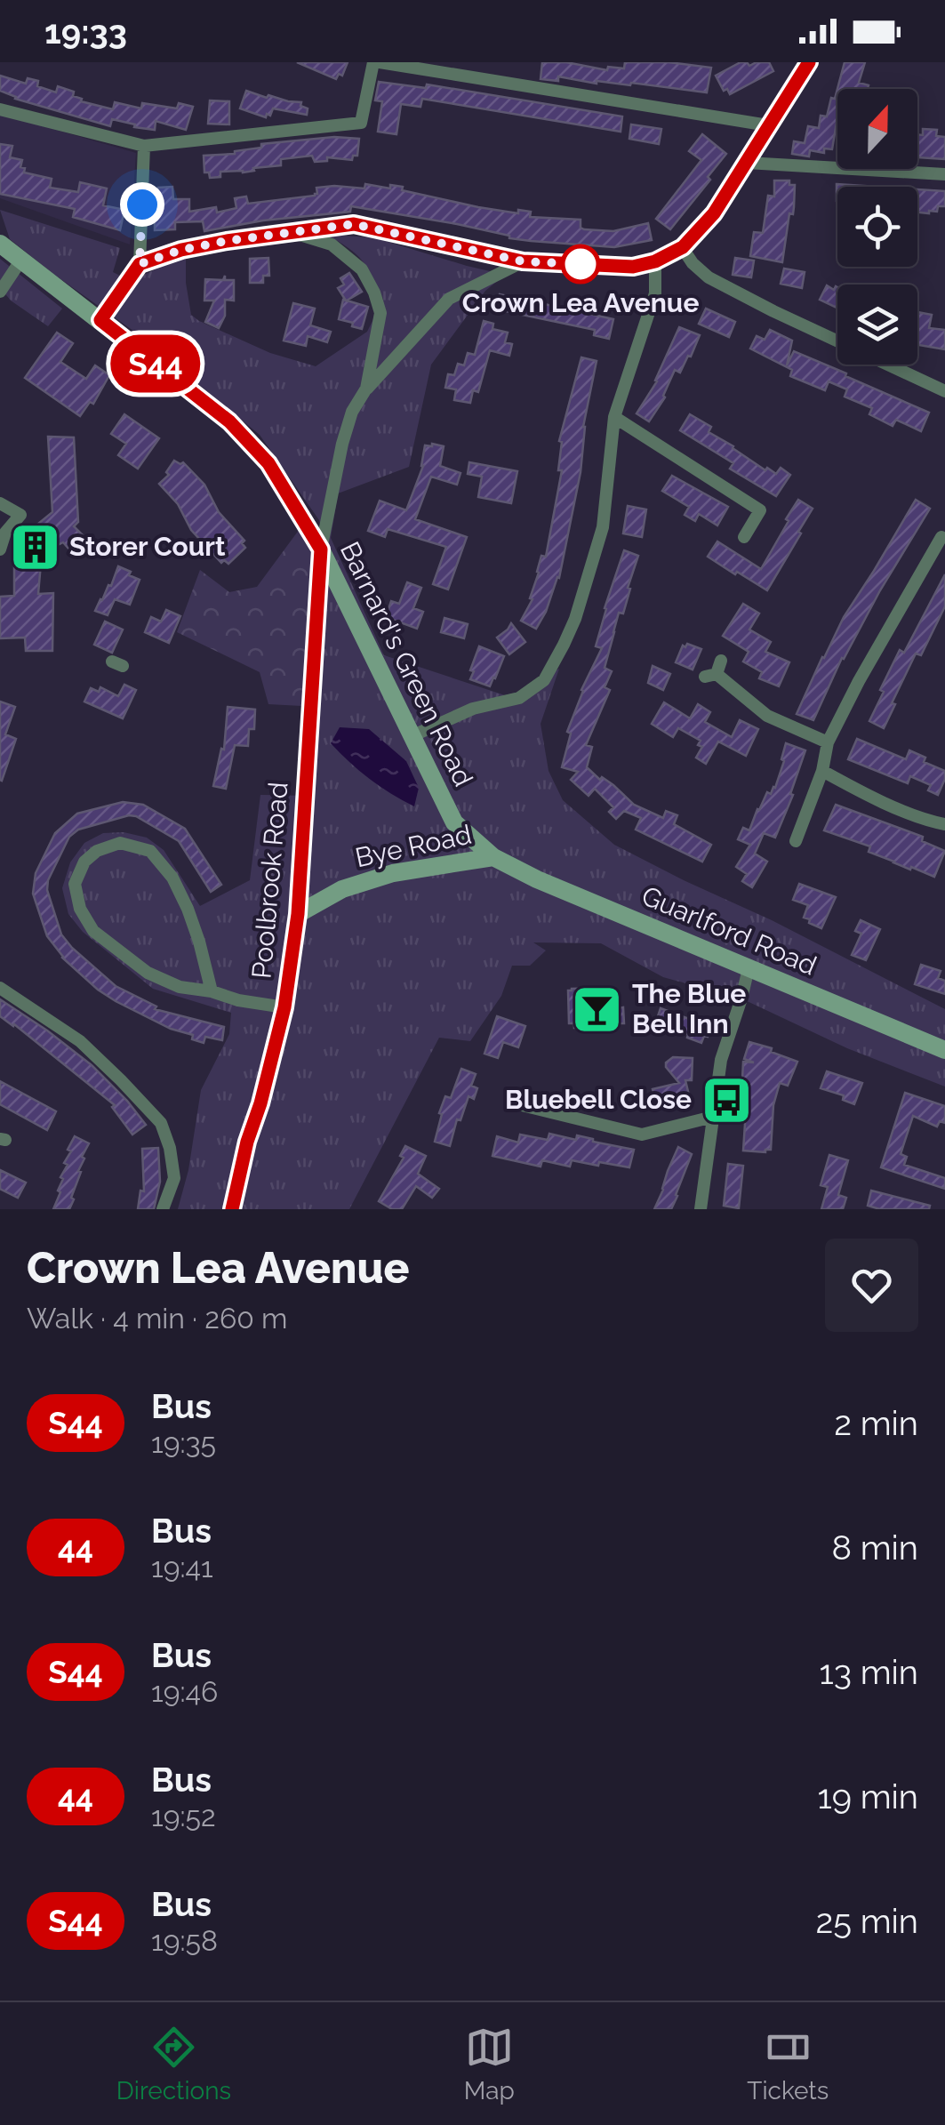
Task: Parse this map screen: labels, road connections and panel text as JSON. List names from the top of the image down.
{
  "streets": {
    "main road": [
      "Barnard's Green Road",
      "Bye Road",
      "Poolbrook Road",
      "Guarlford Road"
    ]
  },
  "crossings": [
    ["Barnard's Green Road", "Bye Road"],
    ["Barnard's Green Road", "Poolbrook Road"],
    ["Barnard's Green Road", "Guarlford Road"],
    ["Bye Road", "Poolbrook Road"],
    ["Bye Road", "Guarlford Road"]
  ],
  "places": {
    "other": ["Crown Lea Avenue"],
    "building": ["Storer Court"],
    "bar": ["The Blue Bell Inn"],
    "bus stop": ["Bluebell Close"]
  },
  "lines": ["bus line S44"],
  "north": "top",
  "page": {
    "status": "19:33",
    "on_map": "S44",
    "heading": ["Crown Lea Avenue", "Walk · 4 min · 260 m"],
    "list": [
      {
        "mark": "S44",
        "name": "Bus",
        "note": "19:35",
        "value": "2 min"
      },
      {
        "mark": "44",
        "name": "Bus",
        "note": "19:41",
        "value": "8 min"
      },
      {
        "mark": "S44",
        "name": "Bus",
        "note": "19:46",
        "value": "13 min"
      },
      {
        "mark": "44",
        "name": "Bus",
        "note": "19:52",
        "value": "19 min"
      },
      {
        "mark": "S44",
        "name": "Bus",
        "note": "19:58",
        "value": "25 min"
      }
    ],
    "tabs": ["Directions", "Map", "Tickets"]
  }
}
